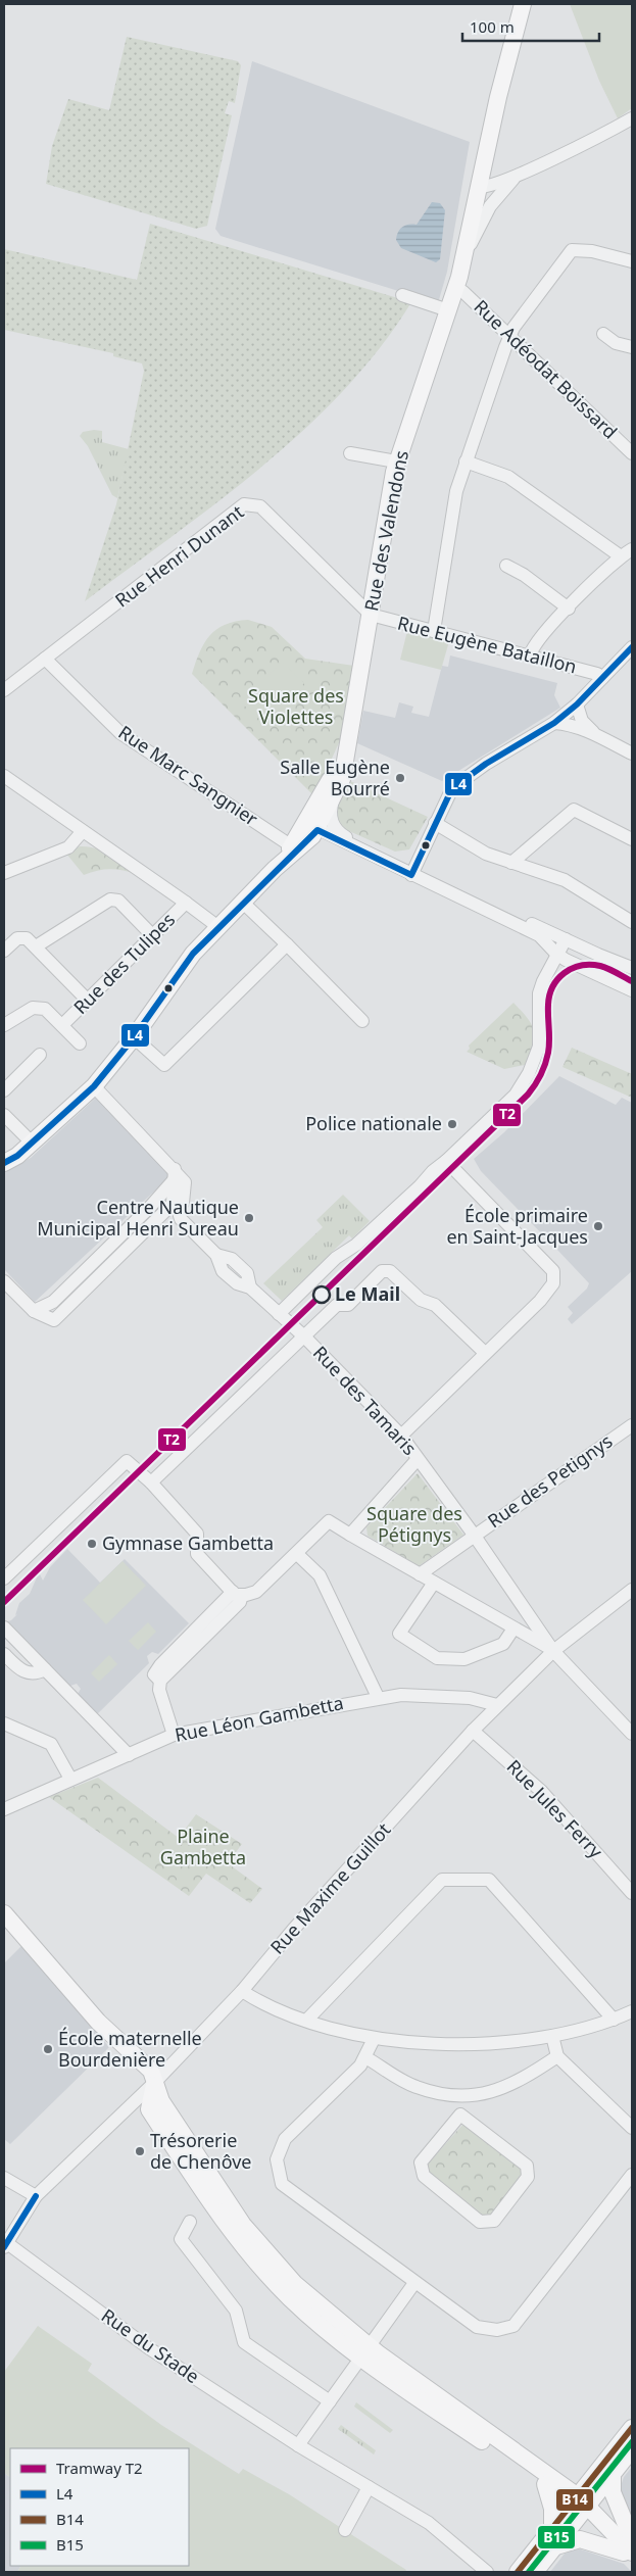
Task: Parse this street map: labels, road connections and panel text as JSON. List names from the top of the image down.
{
  "streets": {
    "main road": ["Rue des Valendons"],
    "street": [
      "Rue Adéodat Boissard",
      "Rue Henri Dunant",
      "Rue Eugène Bataillon",
      "Rue Marc Sangnier",
      "Rue des Tulipes",
      "Rue des Tamaris",
      "Rue des Petignys",
      "Rue Léon Gambetta",
      "Rue Jules Ferry",
      "Rue Maxime Guillot",
      "Rue du Stade"
    ]
  },
  "crossings": [
    ["Rue Adéodat Boissard", "Rue des Valendons"],
    ["Rue des Valendons", "Rue Henri Dunant"],
    ["Rue des Valendons", "Rue Eugène Bataillon"],
    ["Rue des Valendons", "Rue Marc Sangnier"],
    ["Rue Henri Dunant", "Rue Eugène Bataillon"],
    ["Rue Henri Dunant", "Rue Marc Sangnier"],
    ["Rue des Tamaris", "Rue des Petignys"],
    ["Rue des Tamaris", "Rue Maxime Guillot"],
    ["Rue Léon Gambetta", "Rue Maxime Guillot"],
    ["Rue Jules Ferry", "Rue Maxime Guillot"],
    ["Rue Maxime Guillot", "Rue du Stade"]
  ],
  "parks": ["Square des Violettes", "Square des Pétignys", "Plaine Gambetta"],
  "places": [
    "Salle Eugène Bourré",
    "Police nationale",
    "Centre Nautique Municipal Henri Sureau",
    "École primaire en Saint-Jacques",
    "Le Mail",
    "Gymnase Gambetta",
    "École maternelle Bourdenière",
    "Trésorerie de Chenôve"
  ],
  "lines": [
    "transit line L4",
    "tram line T2",
    "transit line B14",
    "transit line B15"
  ],
  "legend": [
    "Tramway T2",
    "L4",
    "B14",
    "B15"
  ],
  "scale_bar": "100 m"
}
